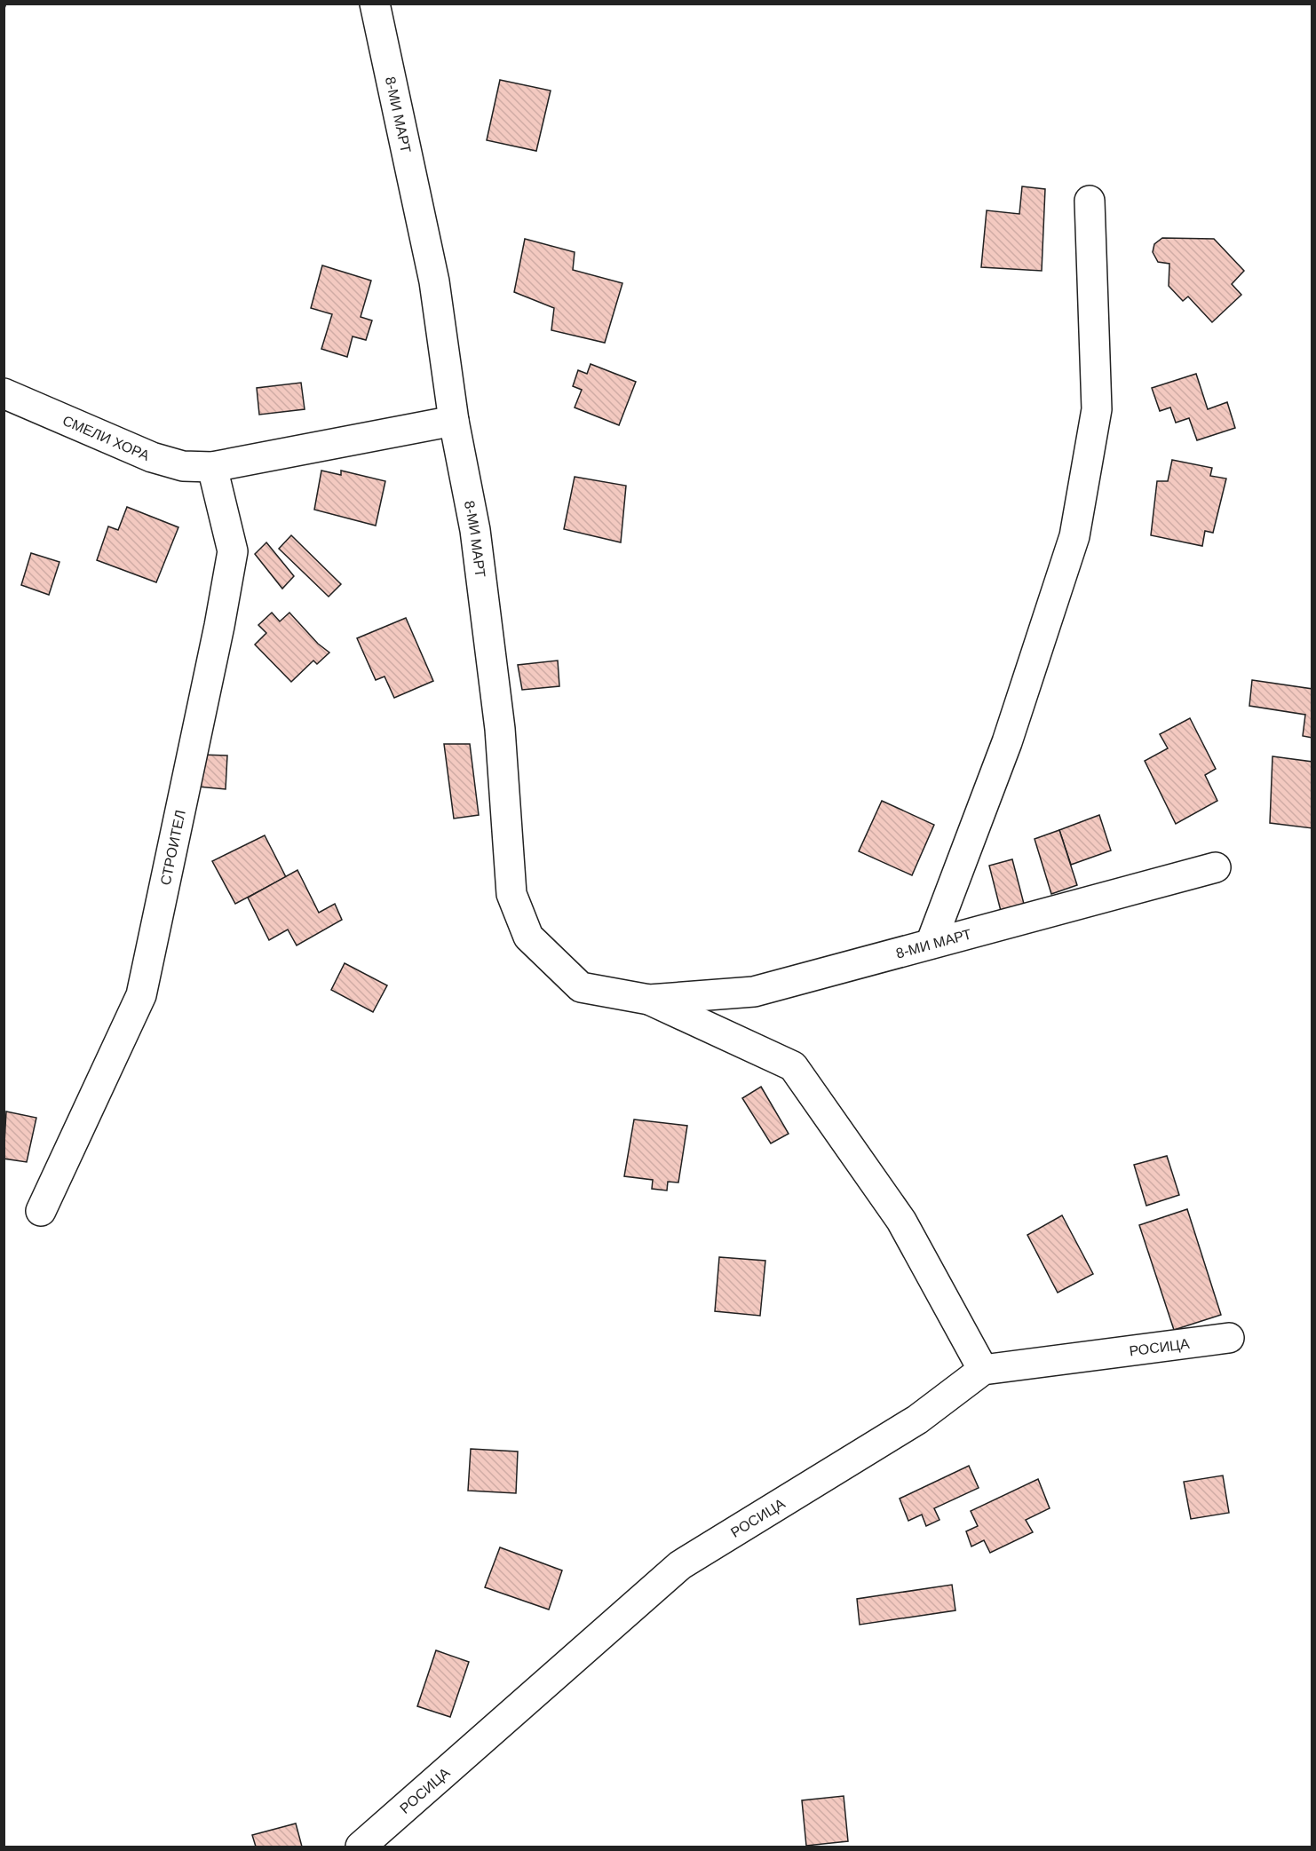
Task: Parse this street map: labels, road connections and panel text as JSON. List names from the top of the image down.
{
  "streets": {
    "street": [
      "8-МИ МАРТ",
      "СМЕЛИ ХОРА",
      "СТРОИТЕЛ",
      "РОСИЦА"
    ]
  },
  "crossings": [
    ["8-МИ МАРТ", "СМЕЛИ ХОРА"],
    ["8-МИ МАРТ", "РОСИЦА"],
    ["СМЕЛИ ХОРА", "СТРОИТЕЛ"]
  ]
}
